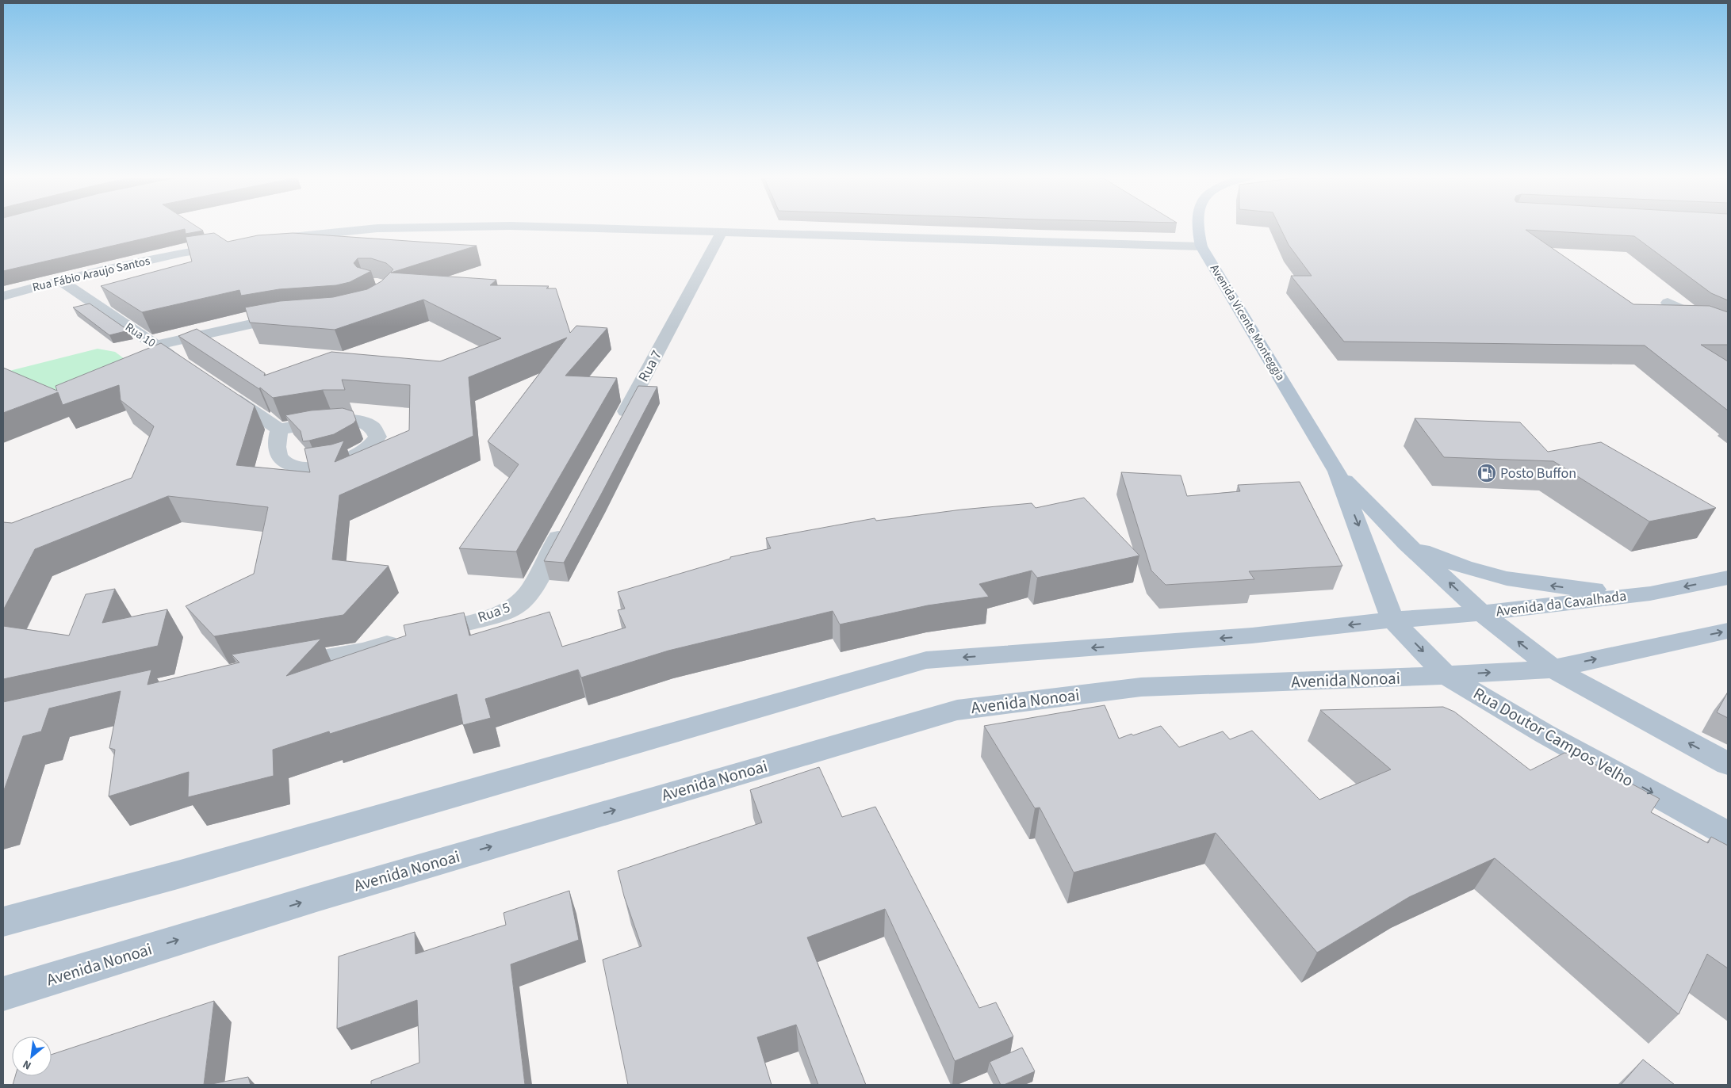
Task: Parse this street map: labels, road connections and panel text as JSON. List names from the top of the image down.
{
  "streets": {
    "main road": [
      "Avenida Vicente Monteggia",
      "Avenida da Cavalhada",
      "Avenida Nonoai",
      "Rua Doutor Campos Velho"
    ],
    "street": [
      "Rua Fábio Araujo Santos",
      "Rua 10",
      "Rua 7",
      "Rua 5"
    ]
  },
  "crossings": [
    ["Rua Fábio Araujo Santos", "Rua 10"],
    ["Avenida Vicente Monteggia", "Avenida da Cavalhada"],
    ["Avenida Vicente Monteggia", "Rua Doutor Campos Velho"],
    ["Avenida da Cavalhada", "Rua Doutor Campos Velho"],
    ["Avenida Nonoai", "Rua Doutor Campos Velho"]
  ],
  "places": {
    "fuel station": ["Posto Buffon"]
  },
  "north": "bottom left"
}
